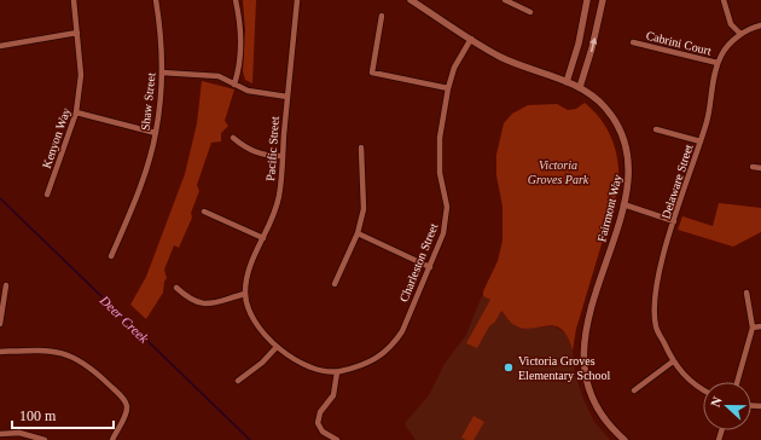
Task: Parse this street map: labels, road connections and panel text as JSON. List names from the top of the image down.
{
  "streets": {
    "street": [
      "Cabrini Court",
      "Shaw Street",
      "Kenyon Way",
      "Pacific Street",
      "Delaware Street",
      "Fairmont Way",
      "Charleston Street"
    ]
  },
  "crossings": [
    ["Cabrini Court", "Delaware Street"],
    ["Fairmont Way", "Charleston Street"]
  ],
  "water": ["Deer Creek"],
  "parks": ["Victoria Groves Park"],
  "places": ["Victoria Groves Elementary School"],
  "scale_bar": "100 m",
  "north": "left"
}
